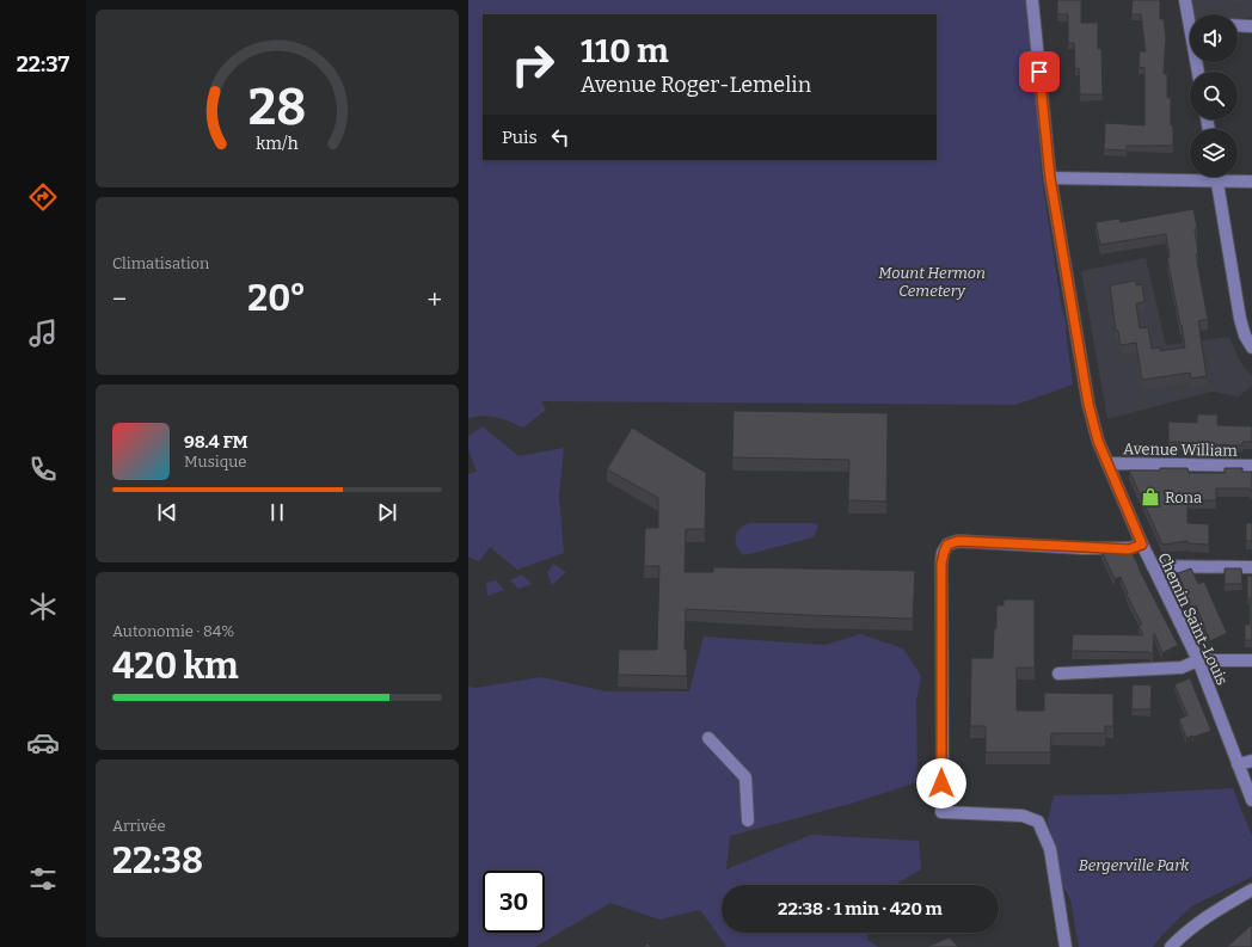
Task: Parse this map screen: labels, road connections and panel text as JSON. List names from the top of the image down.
{
  "streets": {
    "street": ["Avenue William", "Chemin Saint-Louis"]
  },
  "crossings": [
    ["Avenue William", "Chemin Saint-Louis"]
  ],
  "parks": ["Mount Hermon Cemetery", "Bergerville Park"],
  "places": {
    "shop": ["Rona"]
  },
  "page": {
    "tabs": "22:37",
    "turn": ["110 m", "Avenue Roger-Lemelin"],
    "then": "Puis",
    "tile": [
      "Climatisation",
      ["Autonomie · 84%", "420 km"],
      ["Arrivée", "22:38"]
    ],
    "heat": ["−", "20°", "+"],
    "song": ["98.4 FM", "Musique"],
    "limit": "30",
    "trip": "22:38 · 1 min · 420 m",
    "gauge": ["28", "km/h"]
  }
}
